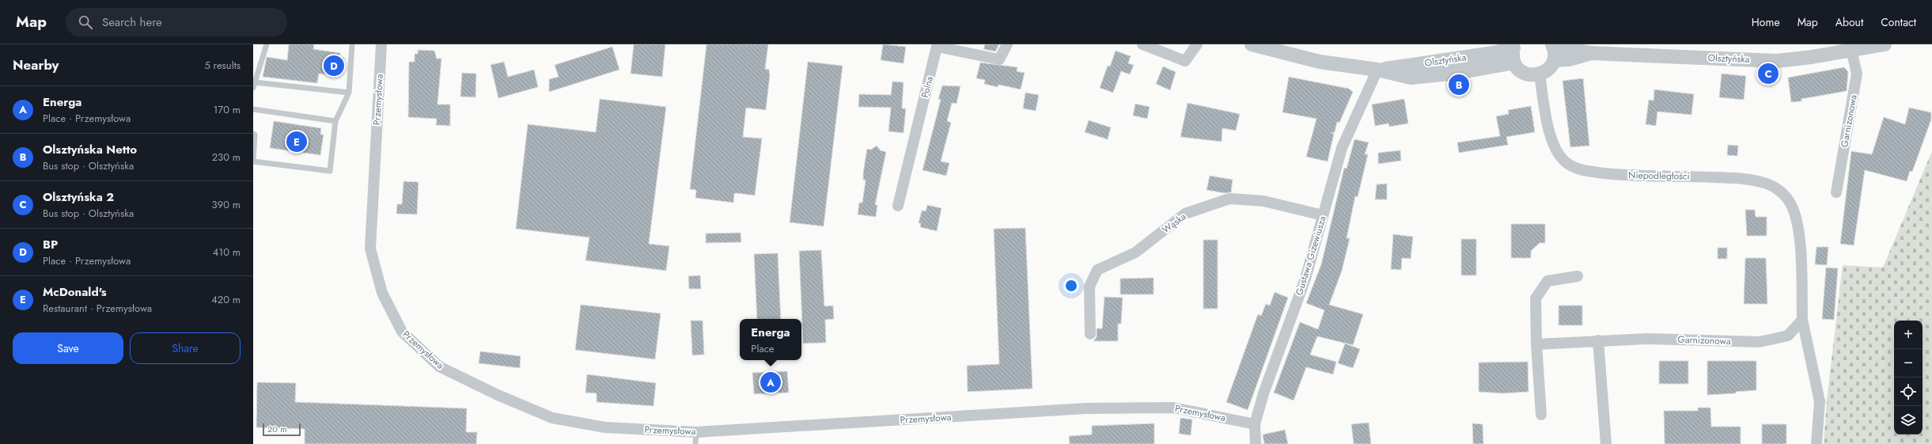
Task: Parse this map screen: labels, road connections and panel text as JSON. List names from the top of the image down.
{
  "streets": {
    "street": [
      "Olsztyńska",
      "Polna",
      "Przemysłowa",
      "Garnizonowa",
      "Niepodległości",
      "Wąska",
      "Gustawa Gizewiusza"
    ]
  },
  "crossings": [
    ["Olsztyńska", "Garnizonowa"],
    ["Olsztyńska", "Gustawa Gizewiusza"],
    ["Przemysłowa", "Gustawa Gizewiusza"],
    ["Garnizonowa", "Niepodległości"],
    ["Wąska", "Gustawa Gizewiusza"]
  ],
  "scale_bar": "20 m",
  "page": {
    "header": "Map",
    "search": "Search here",
    "nav": [
      "Home",
      "Map",
      "About",
      "Contact"
    ],
    "heading": ["Nearby", "5 results"],
    "pins": [
      "D",
      "C",
      "B",
      "E",
      "A"
    ],
    "list": [
      {
        "mark": "A",
        "name": "Energa",
        "note": "Place · Przemysłowa",
        "value": "170 m"
      },
      {
        "mark": "B",
        "name": "Olsztyńska Netto",
        "note": "Bus stop · Olsztyńska",
        "value": "230 m"
      },
      {
        "mark": "C",
        "name": "Olsztyńska 2",
        "note": "Bus stop · Olsztyńska",
        "value": "390 m"
      },
      {
        "mark": "D",
        "name": "BP",
        "note": "Place · Przemysłowa",
        "value": "410 m"
      },
      {
        "mark": "E",
        "name": "McDonald's",
        "note": "Restaurant · Przemysłowa",
        "value": "420 m"
      }
    ],
    "popup": ["Energa", "Place"],
    "map_buttons": ["+", "−"],
    "buttons": ["Save", "Share"],
    "scale": "20 m"
  }
}
